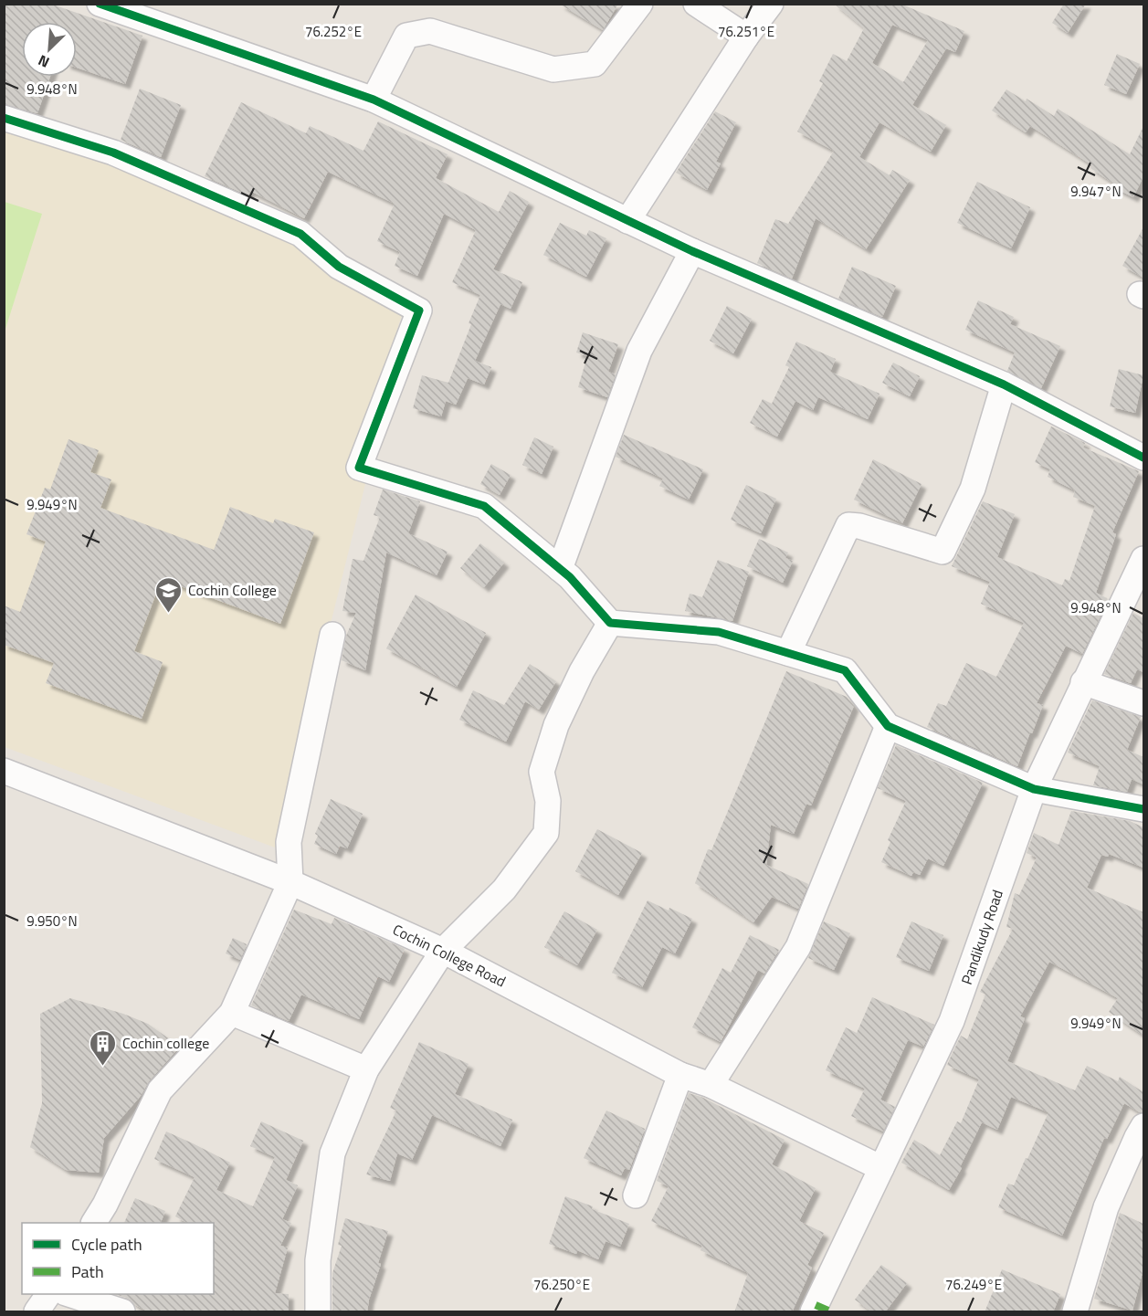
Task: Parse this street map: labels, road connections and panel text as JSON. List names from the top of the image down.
{
  "streets": {
    "street": ["Pandikudy Road", "Cochin College Road"]
  },
  "crossings": [
    ["Pandikudy Road", "Cochin College Road"]
  ],
  "places": {
    "school or university": ["Cochin College"],
    "building": ["Cochin college"]
  },
  "legend": ["Cycle path", "Path"],
  "north": "bottom left",
  "coordinates": [
    "76.252°E",
    "76.251°E",
    "9.948°N",
    "9.947°N",
    "9.949°N",
    "9.950°N",
    "76.250°E",
    "76.249°E"
  ]
}
